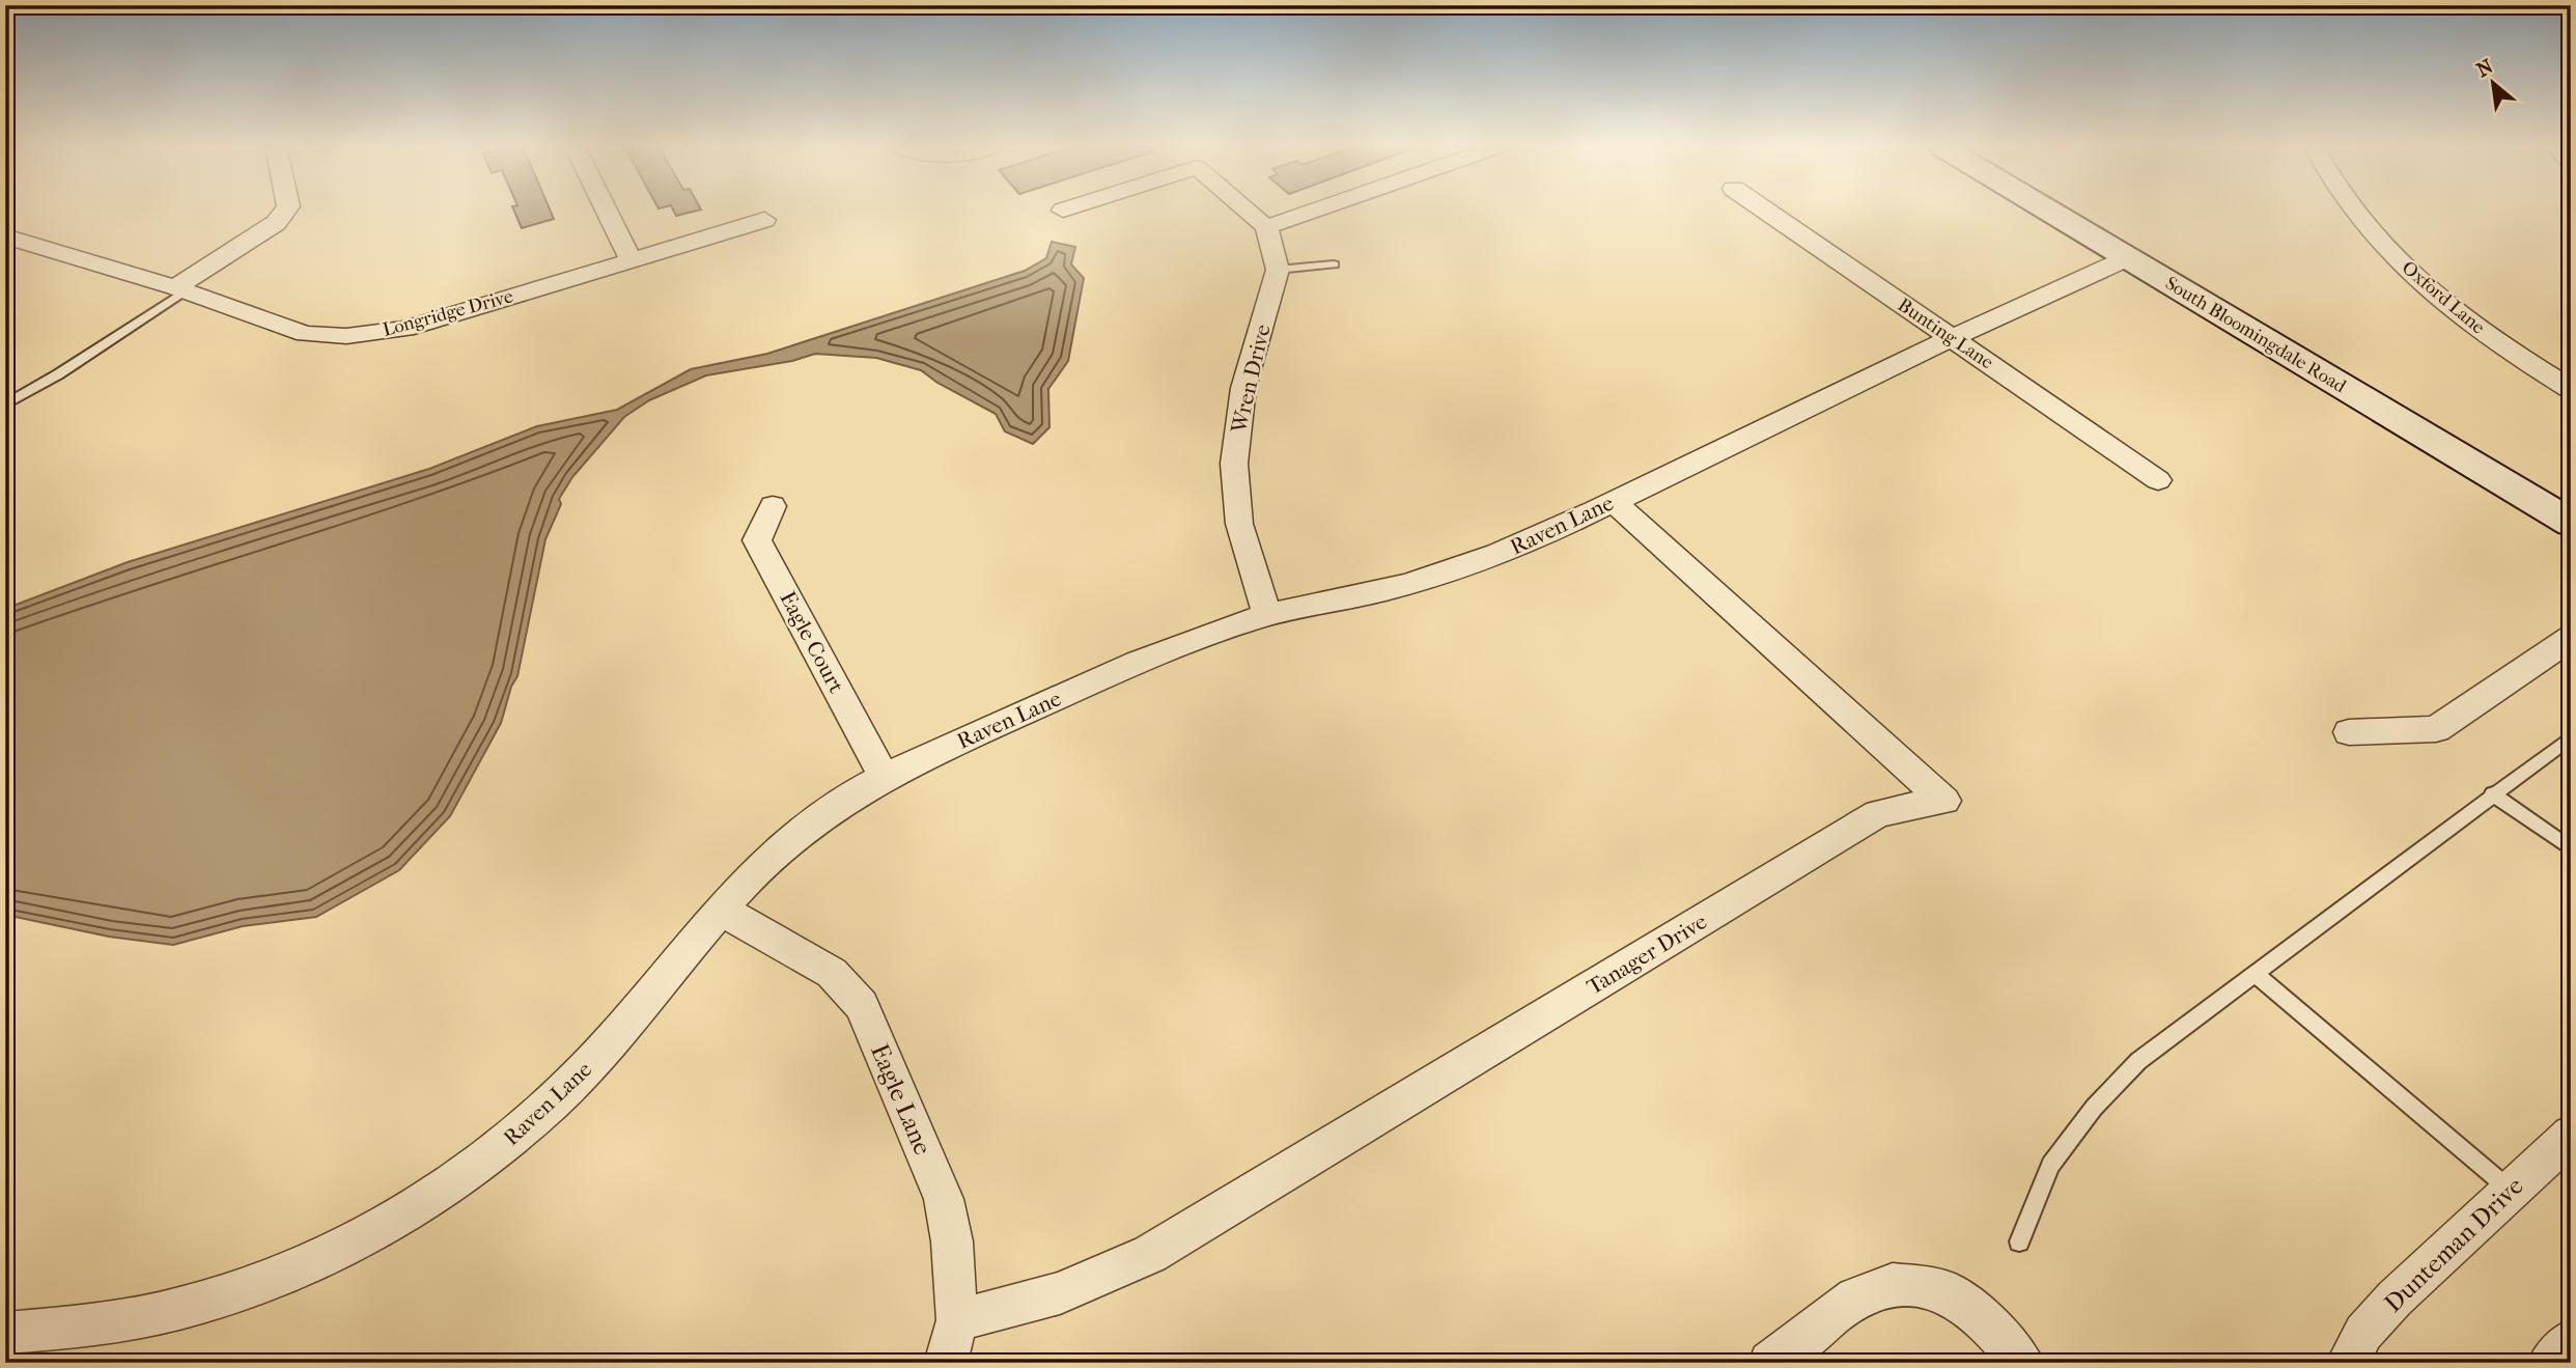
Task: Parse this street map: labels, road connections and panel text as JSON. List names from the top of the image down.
{
  "streets": {
    "main road": ["South Bloomingdale Road"],
    "street": [
      "Oxford Lane",
      "Longridge Drive",
      "Bunting Lane",
      "Wren Drive",
      "Raven Lane",
      "Eagle Court",
      "Tanager Drive",
      "Eagle Lane",
      "Dunteman Drive"
    ]
  },
  "crossings": [
    ["Bunting Lane", "Raven Lane"],
    ["South Bloomingdale Road", "Raven Lane"],
    ["Wren Drive", "Raven Lane"],
    ["Raven Lane", "Eagle Court"],
    ["Raven Lane", "Tanager Drive"],
    ["Raven Lane", "Eagle Lane"],
    ["Tanager Drive", "Eagle Lane"]
  ],
  "north": "top left"
}
